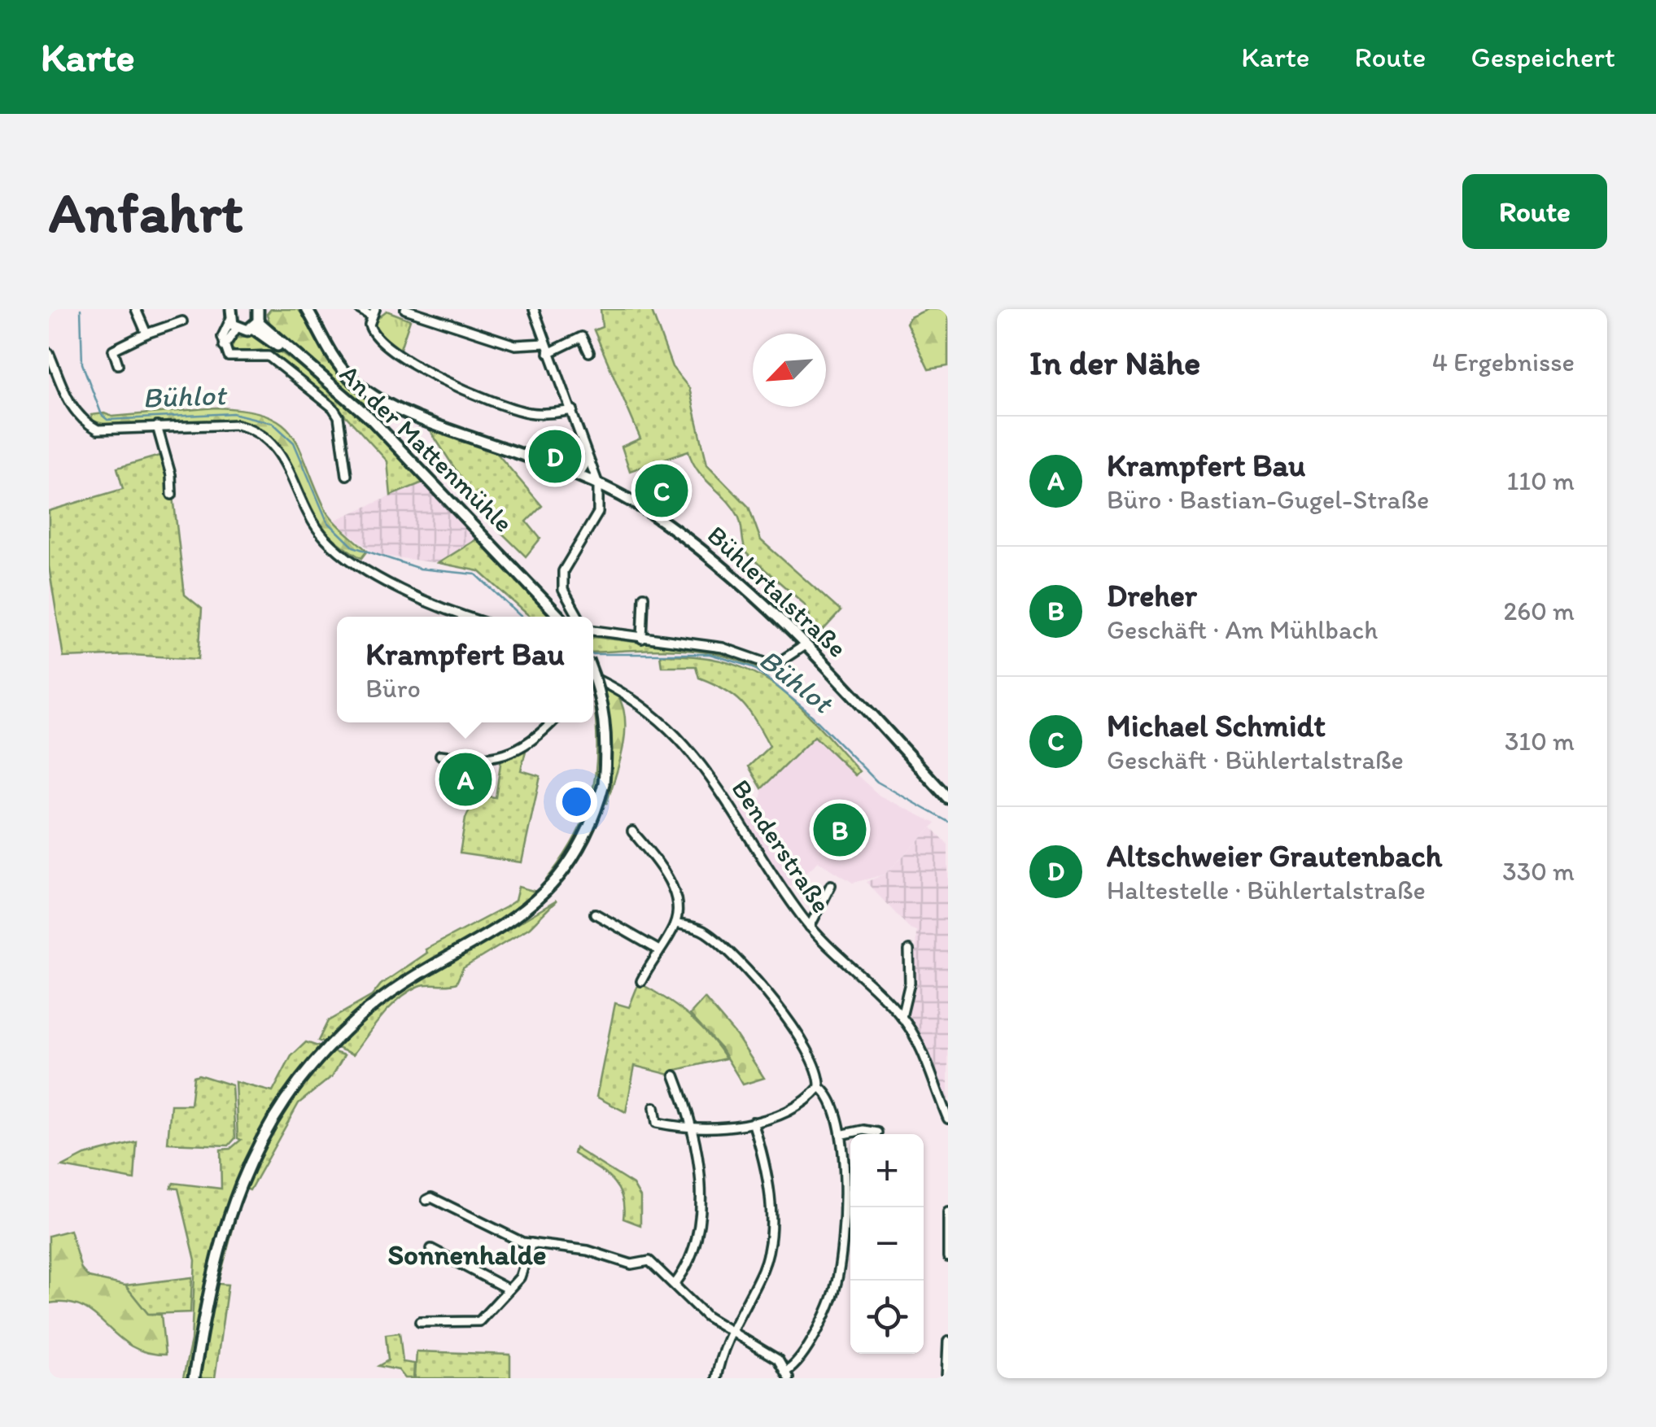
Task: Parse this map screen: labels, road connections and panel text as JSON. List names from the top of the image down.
{
  "streets": {
    "main road": ["An der Mattenmühle", "Bühlertalstraße"],
    "street": ["Benderstraße"]
  },
  "districts": ["Sonnenhalde"],
  "water": ["Bühlot"],
  "north": "bottom left",
  "page": {
    "header": "Karte",
    "nav": ["Karte", "Route", "Gespeichert"],
    "buttons": "Route",
    "title": "Anfahrt",
    "heading": ["In der Nähe", "4 Ergebnisse"],
    "list": [
      {
        "mark": "A",
        "name": "Krampfert Bau",
        "note": "Büro · Bastian-Gugel-Straße",
        "value": "110 m"
      },
      {
        "mark": "B",
        "name": "Dreher",
        "note": "Geschäft · Am Mühlbach",
        "value": "260 m"
      },
      {
        "mark": "C",
        "name": "Michael Schmidt",
        "note": "Geschäft · Bühlertalstraße",
        "value": "310 m"
      },
      {
        "mark": "D",
        "name": "Altschweier Grautenbach",
        "note": "Haltestelle · Bühlertalstraße",
        "value": "330 m"
      }
    ],
    "pins": [
      "D",
      "C",
      "A",
      "B"
    ],
    "popup": ["Krampfert Bau", "Büro"],
    "map_buttons": ["+", "−"]
  }
}
